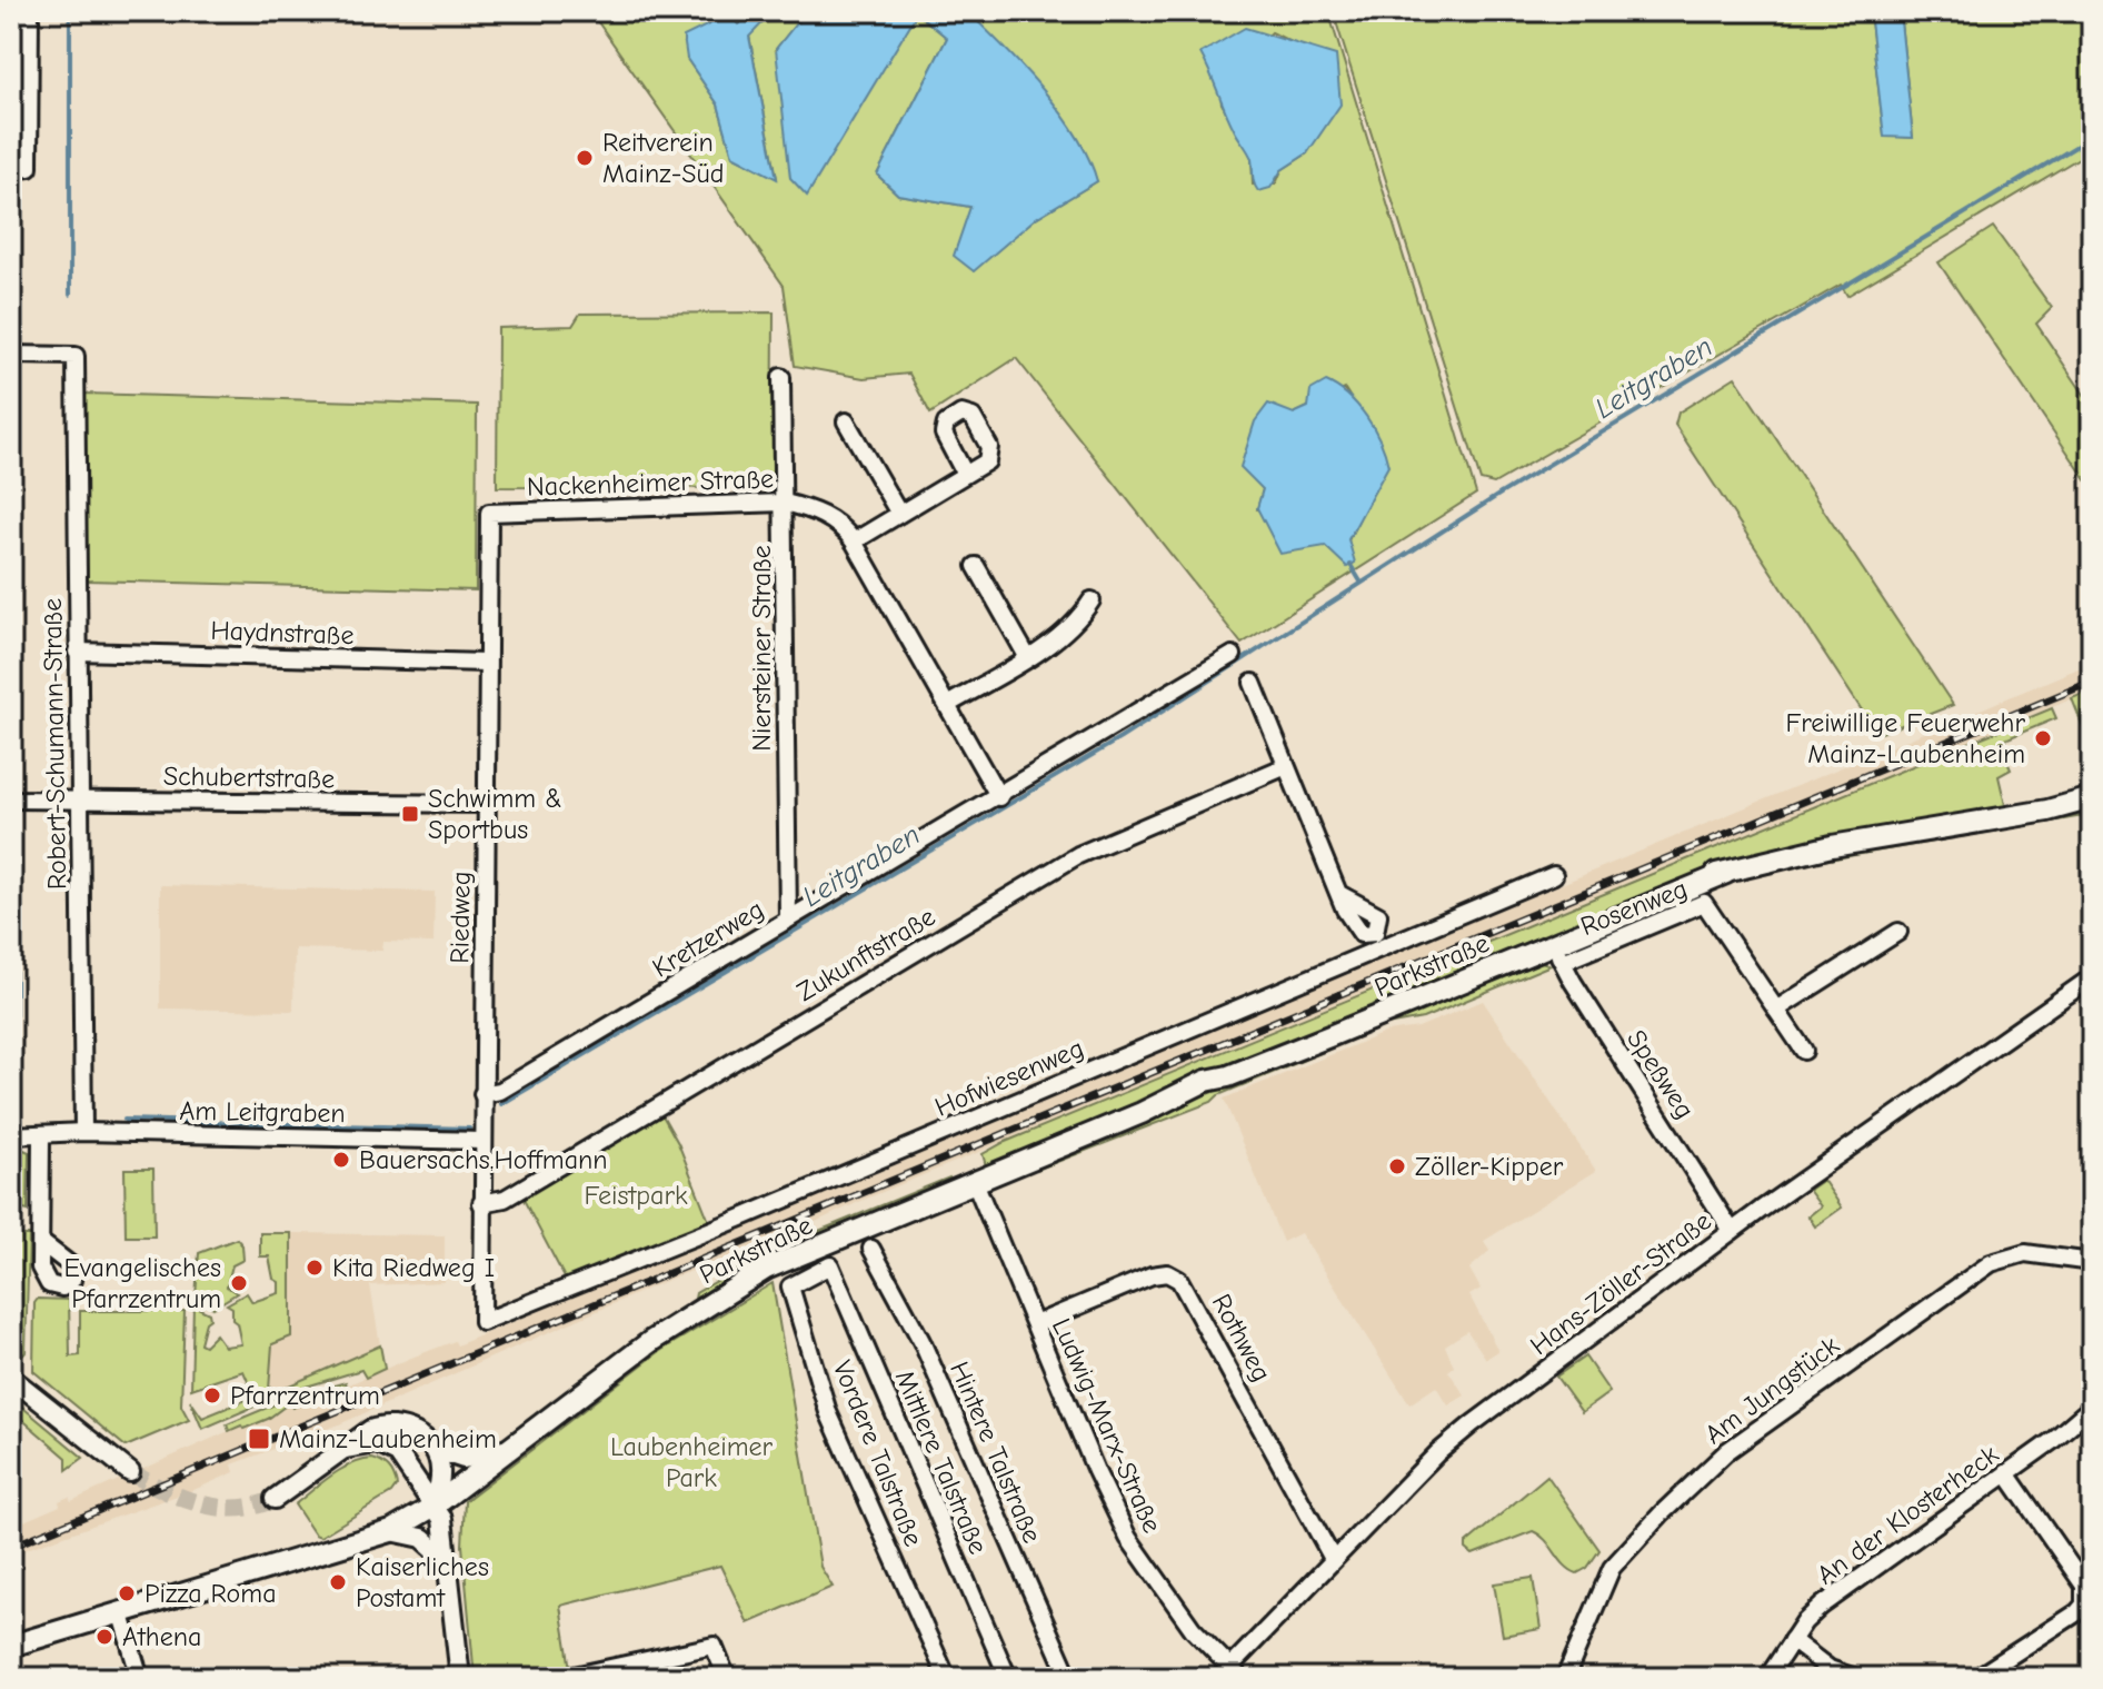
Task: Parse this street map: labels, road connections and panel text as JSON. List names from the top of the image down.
{
  "streets": {
    "main road": ["Parkstraße"],
    "street": [
      "Nackenheimer Straße",
      "Haydnstraße",
      "Niersteiner Straße",
      "Robert-Schumann-Straße",
      "Schubertstraße",
      "Rosenweg",
      "Riedweg",
      "Kretzerweg",
      "Zukunftstraße",
      "Speßweg",
      "Hofwiesenweg",
      "Am Leitgraben",
      "Hans-Zöller-Straße",
      "Rothweg",
      "Am Jungstück",
      "Ludwig-Marx-Straße",
      "Hintere Talstraße",
      "Vordere Talstraße",
      "Mittlere Talstraße",
      "An der Klosterheck"
    ]
  },
  "crossings": [
    ["Nackenheimer Straße", "Niersteiner Straße"],
    ["Nackenheimer Straße", "Riedweg"],
    ["Nackenheimer Straße", "Kretzerweg"],
    ["Haydnstraße", "Robert-Schumann-Straße"],
    ["Haydnstraße", "Riedweg"],
    ["Niersteiner Straße", "Kretzerweg"],
    ["Robert-Schumann-Straße", "Schubertstraße"],
    ["Robert-Schumann-Straße", "Am Leitgraben"],
    ["Schubertstraße", "Riedweg"],
    ["Rosenweg", "Speßweg"],
    ["Riedweg", "Kretzerweg"],
    ["Riedweg", "Zukunftstraße"],
    ["Riedweg", "Hofwiesenweg"],
    ["Riedweg", "Am Leitgraben"],
    ["Parkstraße", "Speßweg"],
    ["Parkstraße", "Ludwig-Marx-Straße"],
    ["Speßweg", "Hans-Zöller-Straße"],
    ["Hans-Zöller-Straße", "Rothweg"],
    ["Hans-Zöller-Straße", "Ludwig-Marx-Straße"],
    ["Rothweg", "Ludwig-Marx-Straße"],
    ["Vordere Talstraße", "Mittlere Talstraße"]
  ],
  "water": ["Leitgraben"],
  "parks": ["Feistpark", "Laubenheimer Park"],
  "places": {
    "other": [
      "Reitverein Mainz-Süd",
      "Freiwillige Feuerwehr Mainz-Laubenheim",
      "Bauersachs.Hoffmann",
      "Zöller-Kipper",
      "Kita Riedweg I",
      "Evangelisches Pfarrzentrum",
      "Pfarrzentrum",
      "Kaiserliches Postamt",
      "Pizza Roma",
      "Athena"
    ],
    "transit": ["Schwimm & Sportbus", "Mainz-Laubenheim"]
  }
}
